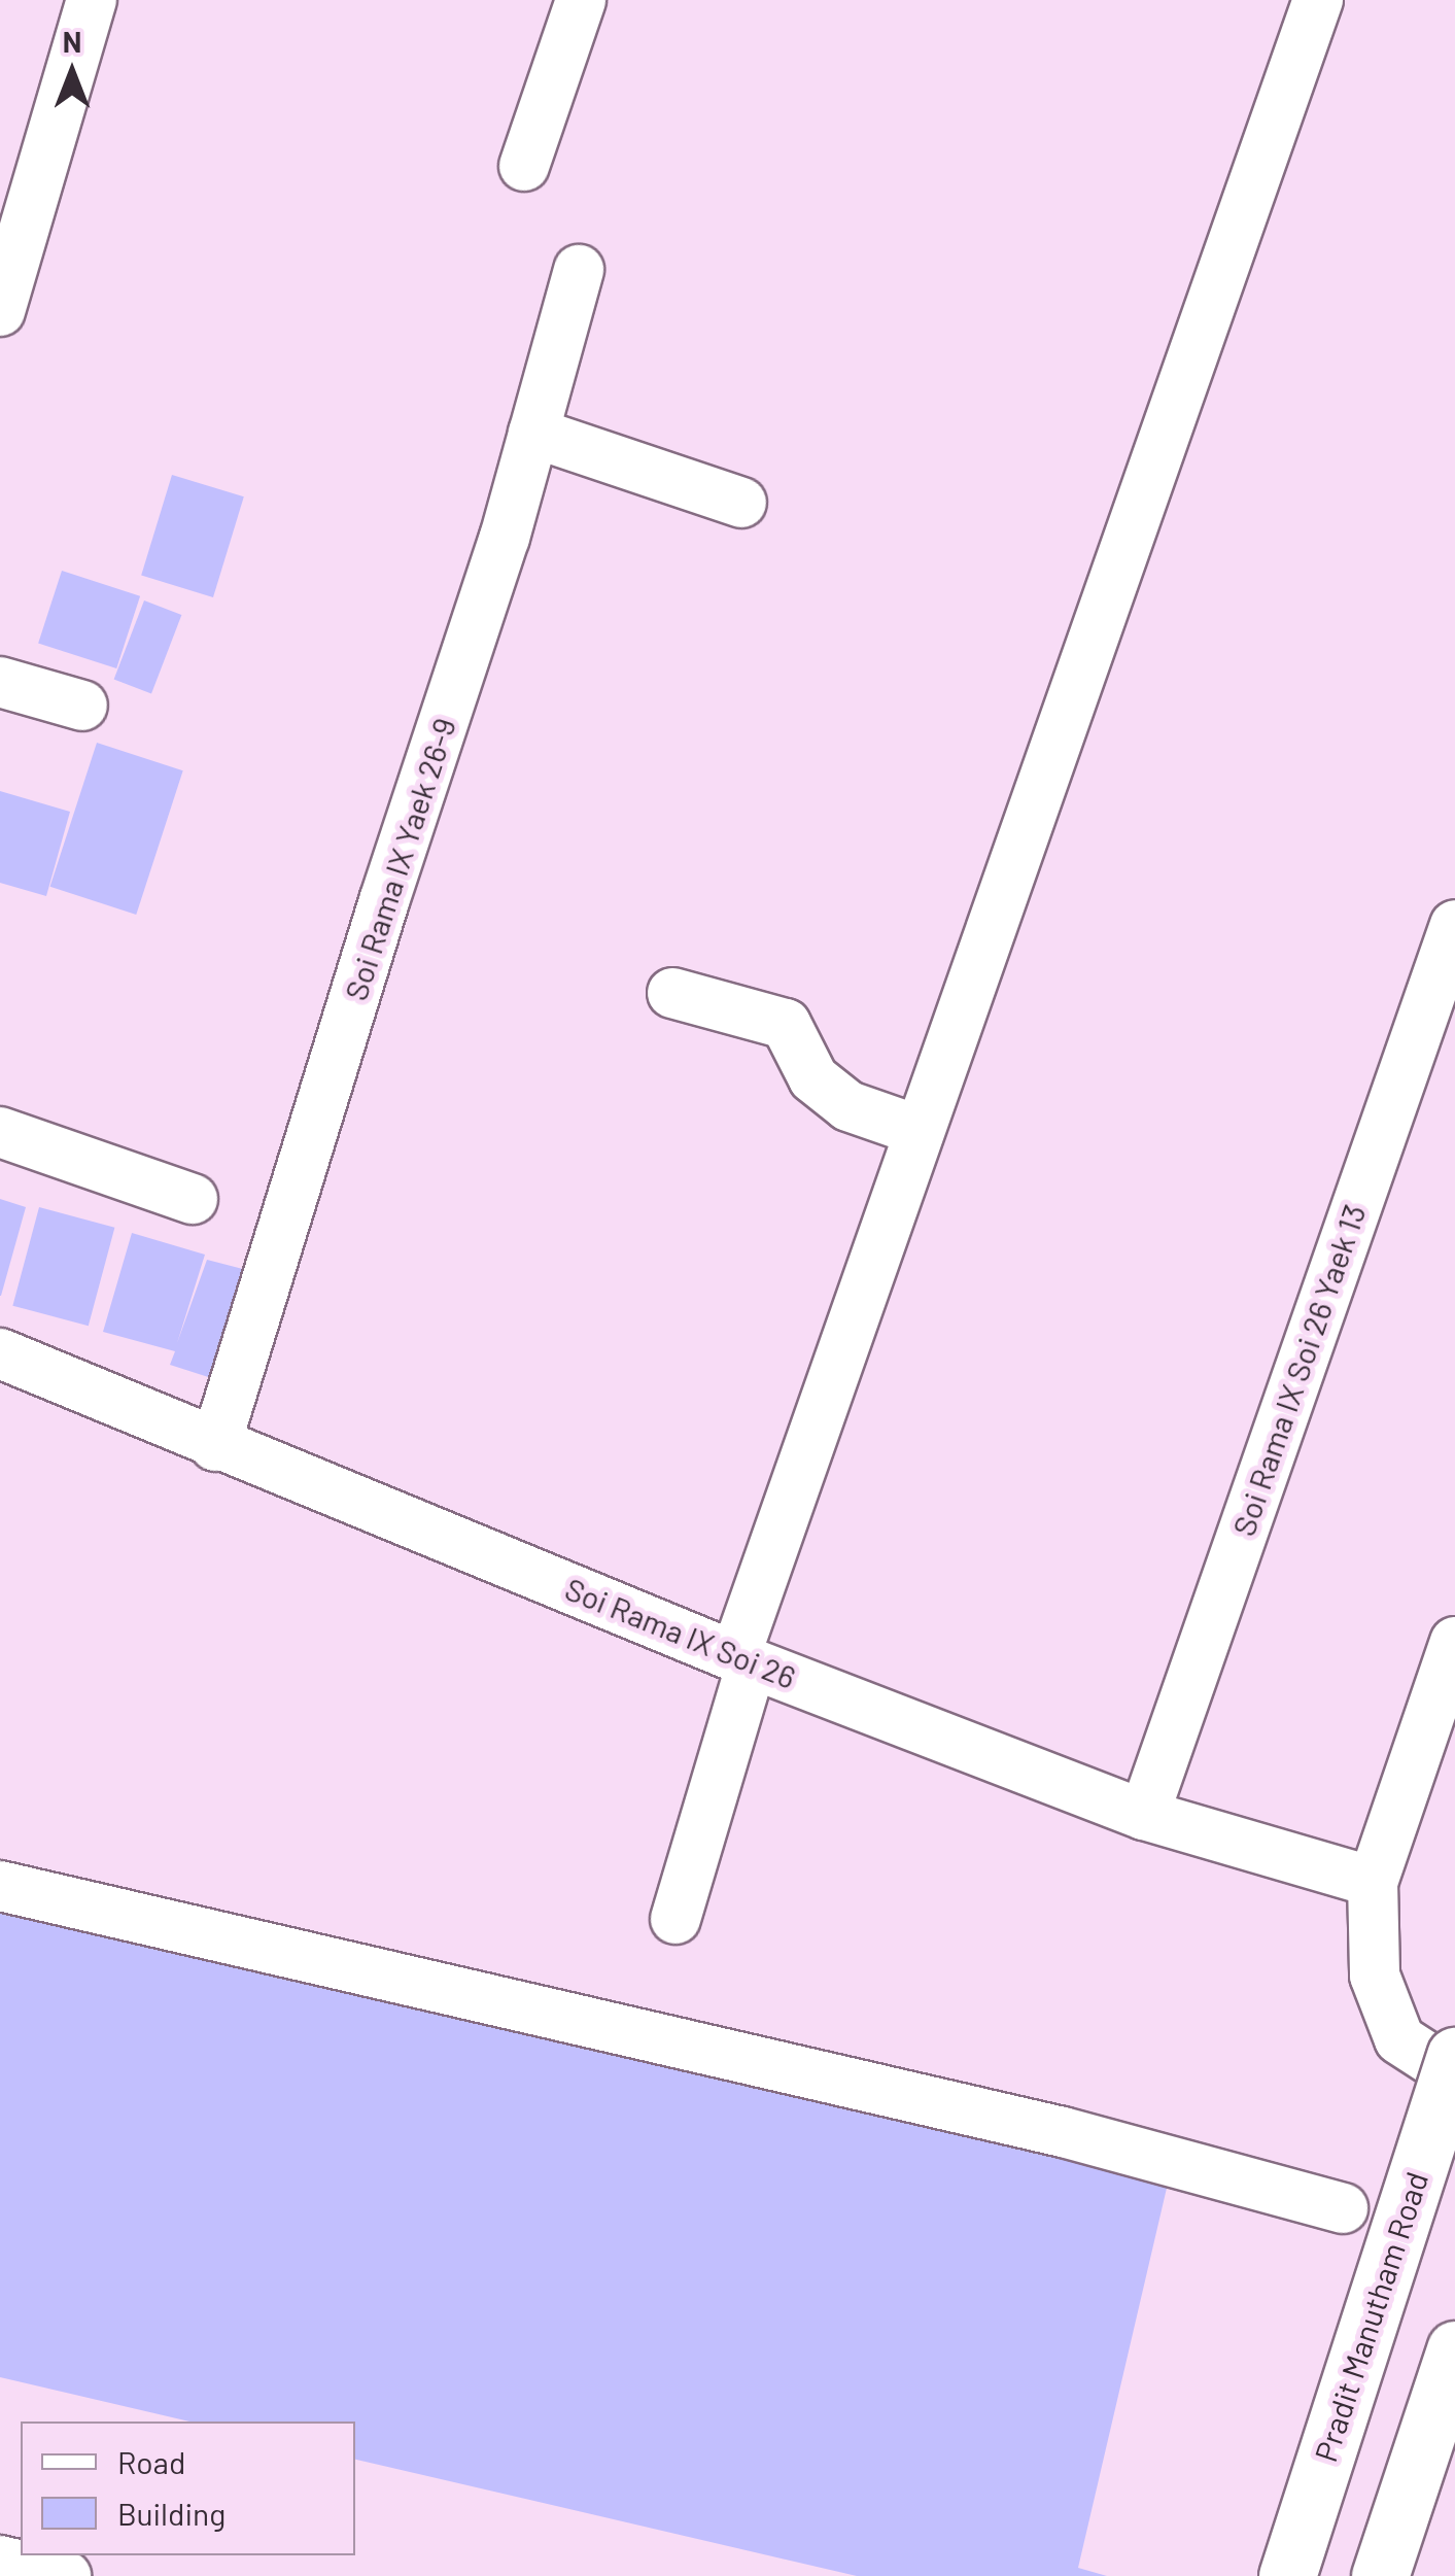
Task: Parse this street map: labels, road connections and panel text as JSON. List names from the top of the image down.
{
  "streets": {
    "main road": ["Pradit Manutham Road"],
    "street": ["Soi Rama IX Yaek 26-9", "Soi Rama IX Soi 26 Yaek 13", "Soi Rama IX Soi 26"]
  },
  "crossings": [
    ["Soi Rama IX Yaek 26-9", "Soi Rama IX Soi 26"],
    ["Soi Rama IX Soi 26 Yaek 13", "Soi Rama IX Soi 26"]
  ],
  "legend": ["Road", "Building"],
  "north": "top"
}
